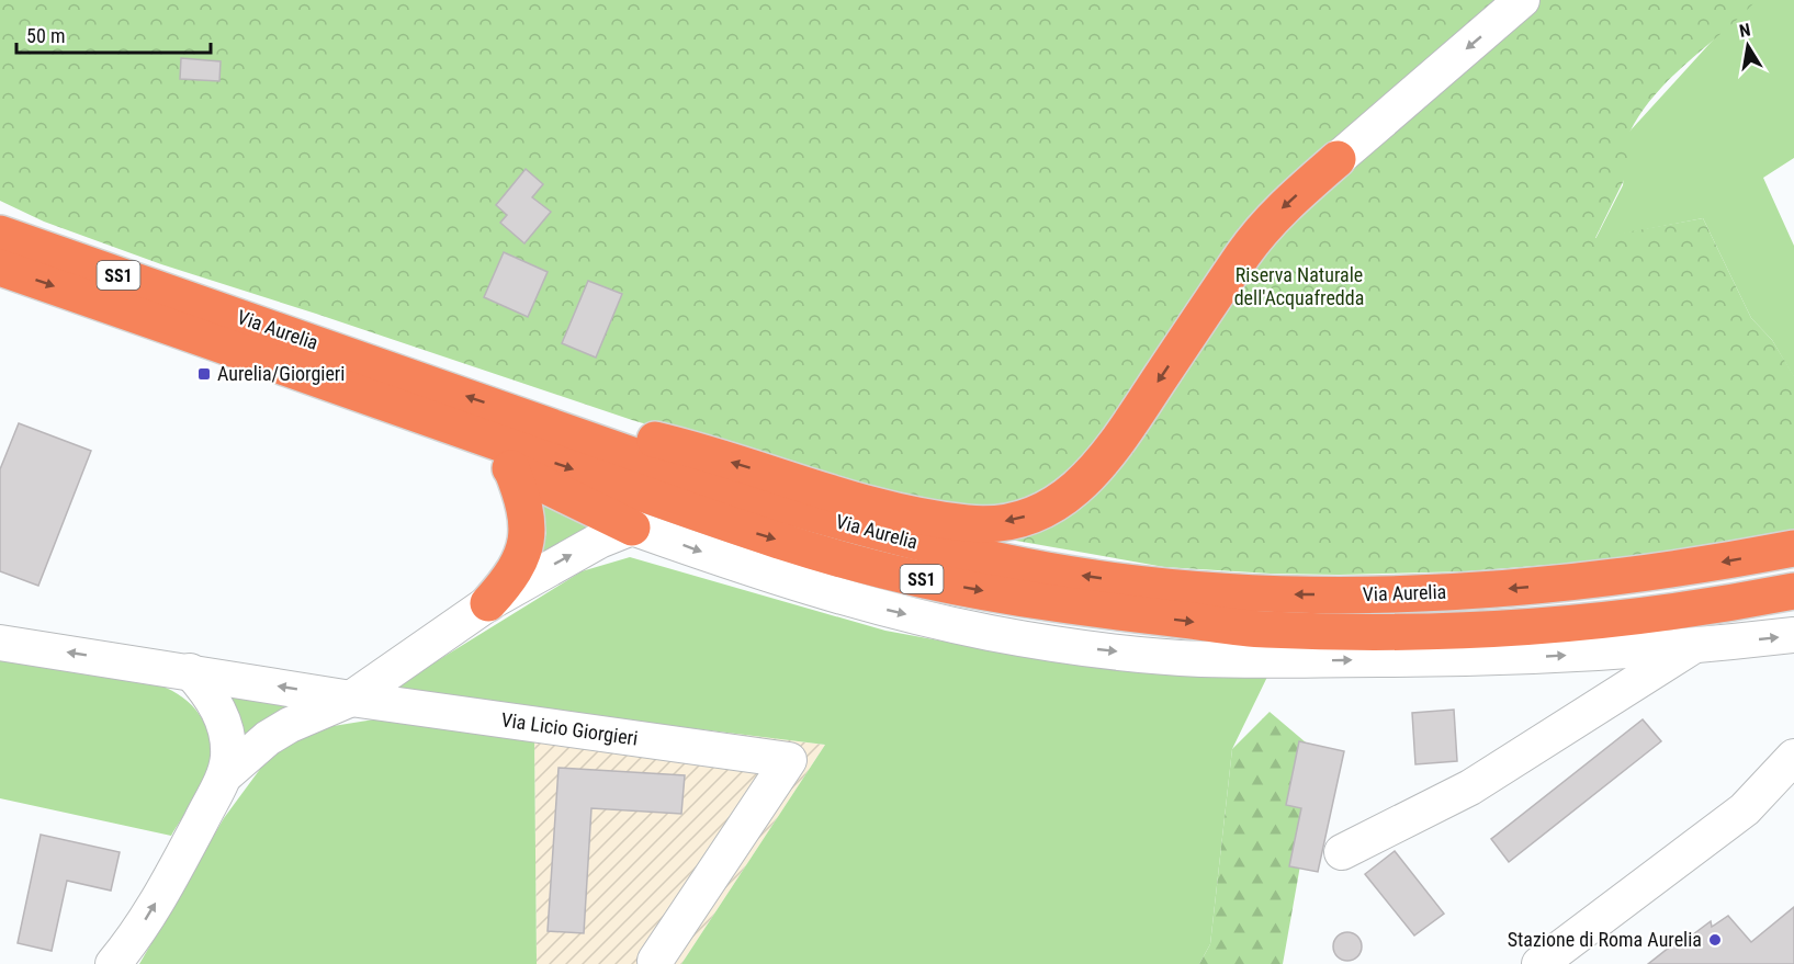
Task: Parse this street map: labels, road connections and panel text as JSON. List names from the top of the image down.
{
  "streets": {
    "highway": ["SS1", "Via Aurelia"],
    "street": ["Via Licio Giorgieri"]
  },
  "parks": ["Riserva Naturale dell'Acquafredda"],
  "places": {
    "transit": ["Aurelia/Giorgieri"],
    "other": ["Stazione di Roma Aurelia"]
  },
  "scale_bar": "50 m",
  "north": "top"
}
